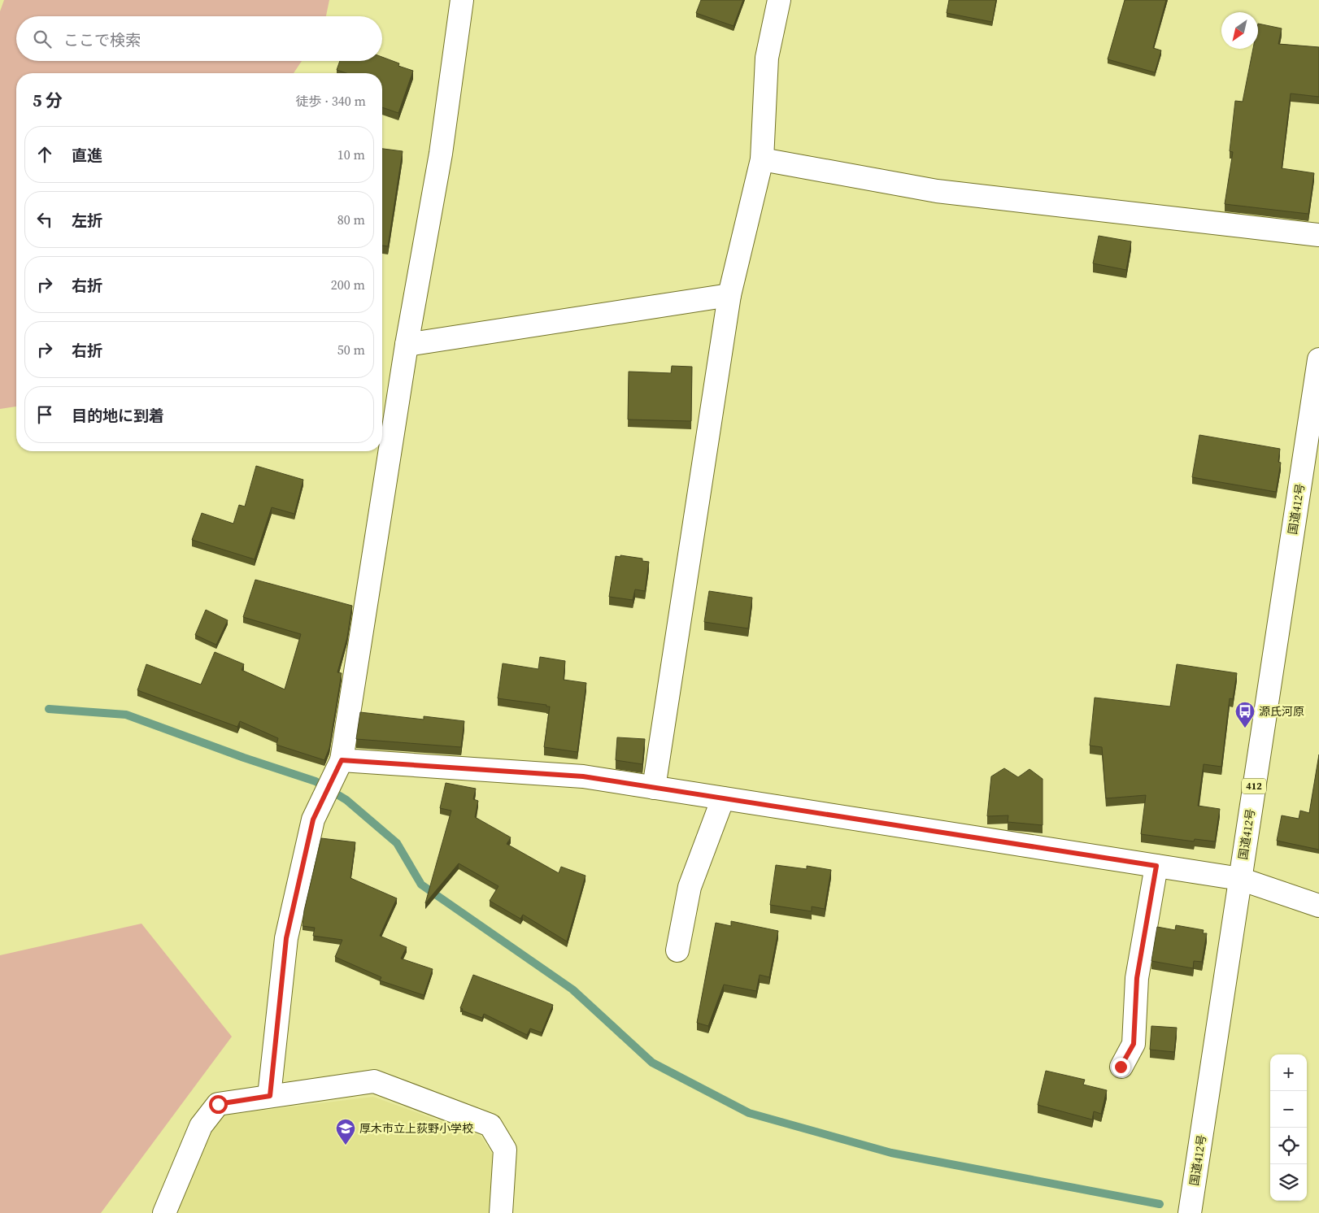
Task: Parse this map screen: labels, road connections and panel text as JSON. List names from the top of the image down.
{
  "streets": {
    "main road": ["国道412号", "412"]
  },
  "places": {
    "bus stop": ["源氏河原"],
    "school or university": ["厚木市立上荻野小学校"]
  },
  "north": "bottom left",
  "page": {
    "search": "ここで検索",
    "heading": ["5 分", "徒歩 · 340 m"],
    "list": [
      ["直進", "10 m"],
      ["左折", "80 m"],
      ["右折", "200 m"],
      ["右折", "50 m"],
      "目的地に到着"
    ],
    "map_buttons": ["+", "−"]
  }
}
